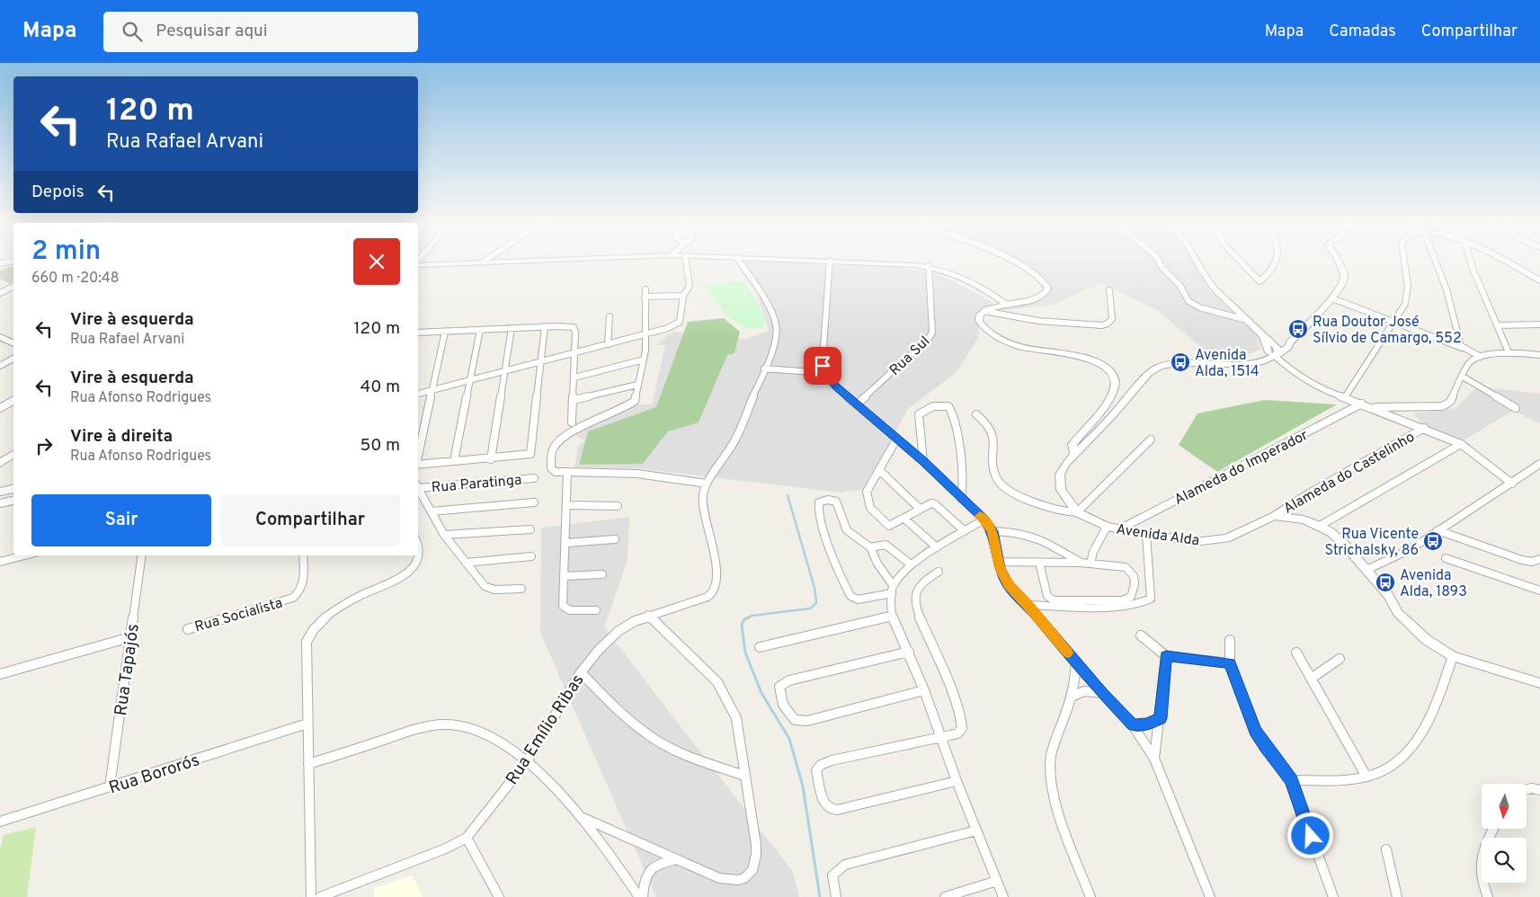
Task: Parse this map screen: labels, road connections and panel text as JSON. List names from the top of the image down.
{
  "streets": {
    "street": [
      "Rua Sul",
      "Alameda do Imperador",
      "Alameda do Castelinho",
      "Rua Paratinga",
      "Avenida Alda",
      "Rua Socialista",
      "Rua Tapajós",
      "Rua Emílio Ribas",
      "Rua Bororós"
    ]
  },
  "crossings": [
    ["Alameda do Imperador", "Avenida Alda"],
    ["Alameda do Castelinho", "Avenida Alda"],
    ["Rua Tapajós", "Rua Bororós"]
  ],
  "places": {
    "bus stop": [
      "Rua Doutor José Sílvio de Camargo, 552",
      "Avenida Alda, 1514",
      "Rua Vicente Strichalsky, 86",
      "Avenida Alda, 1893"
    ]
  },
  "north": "bottom",
  "page": {
    "header": "Mapa",
    "search": "Pesquisar aqui",
    "nav": ["Mapa", "Camadas", "Compartilhar"],
    "turn": ["120 m", "Rua Rafael Arvani"],
    "then": "Depois",
    "heading": ["2 min", "660 m · 20:48"],
    "list": [
      {
        "name": "Vire à esquerda",
        "note": "Rua Rafael Arvani",
        "value": "120 m"
      },
      {
        "name": "Vire à esquerda",
        "note": "Rua Afonso Rodrigues",
        "value": "40 m"
      },
      {
        "name": "Vire à direita",
        "note": "Rua Afonso Rodrigues",
        "value": "50 m"
      }
    ],
    "buttons": ["Sair", "Compartilhar"]
  }
}
